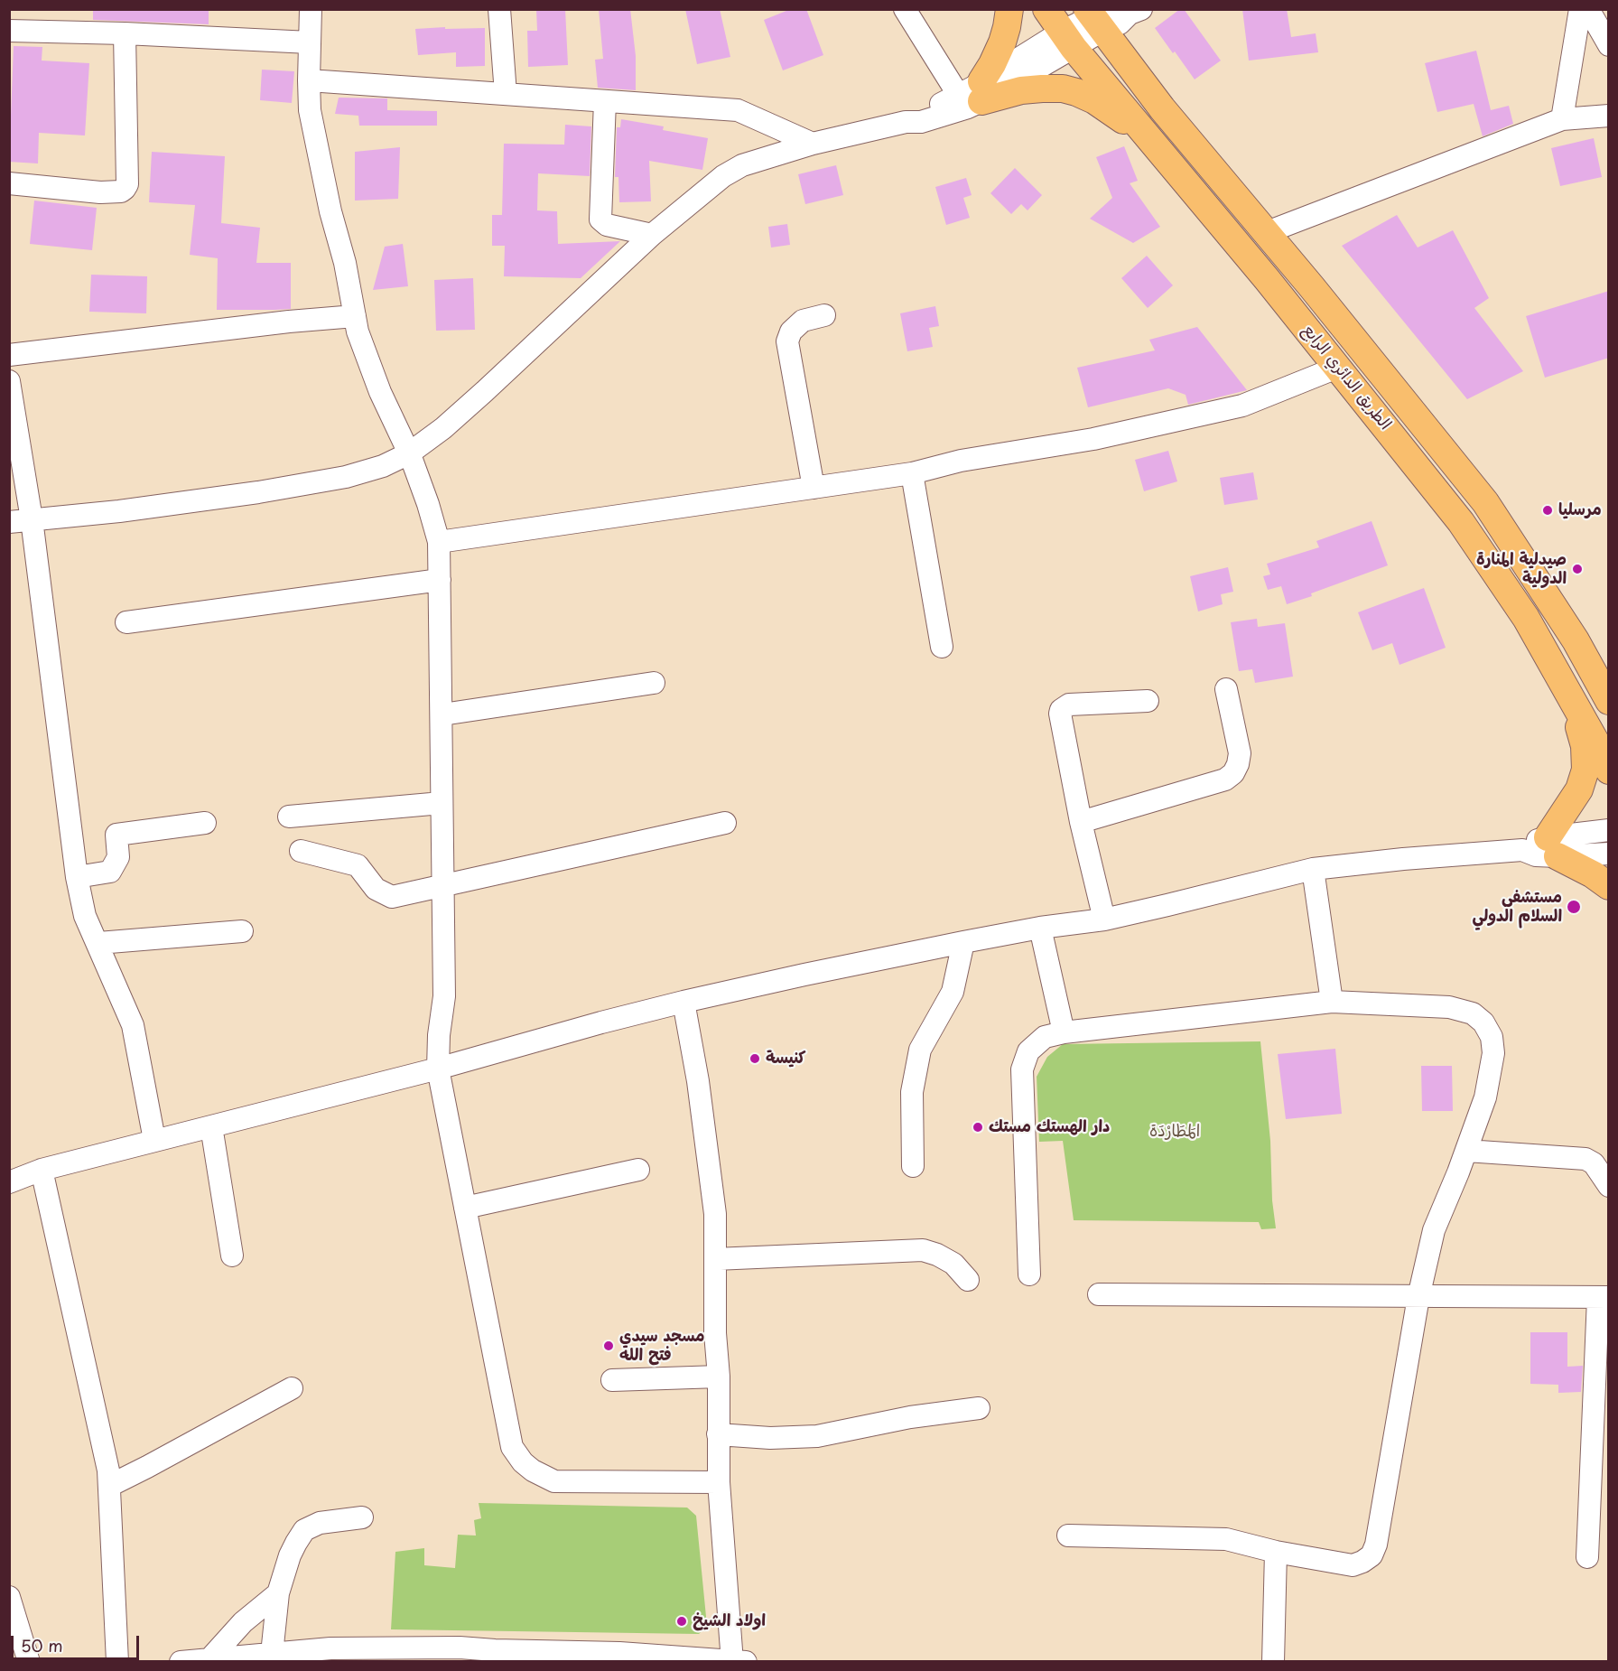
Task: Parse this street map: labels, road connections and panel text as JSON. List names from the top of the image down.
{
  "streets": {
    "main road": ["الطريق الدائري الرابع"]
  },
  "parks": ["المَطَارْدَة"],
  "places": [
    "مرسليا",
    "صيدلية المنارة الدولية",
    "مستشفي السلام الدولي",
    "كنيسة",
    "دار الهستك مستك",
    "مسجد سيدي فتح الله",
    "اولاد الشيخ"
  ],
  "scale_bar": "50 m"
}
